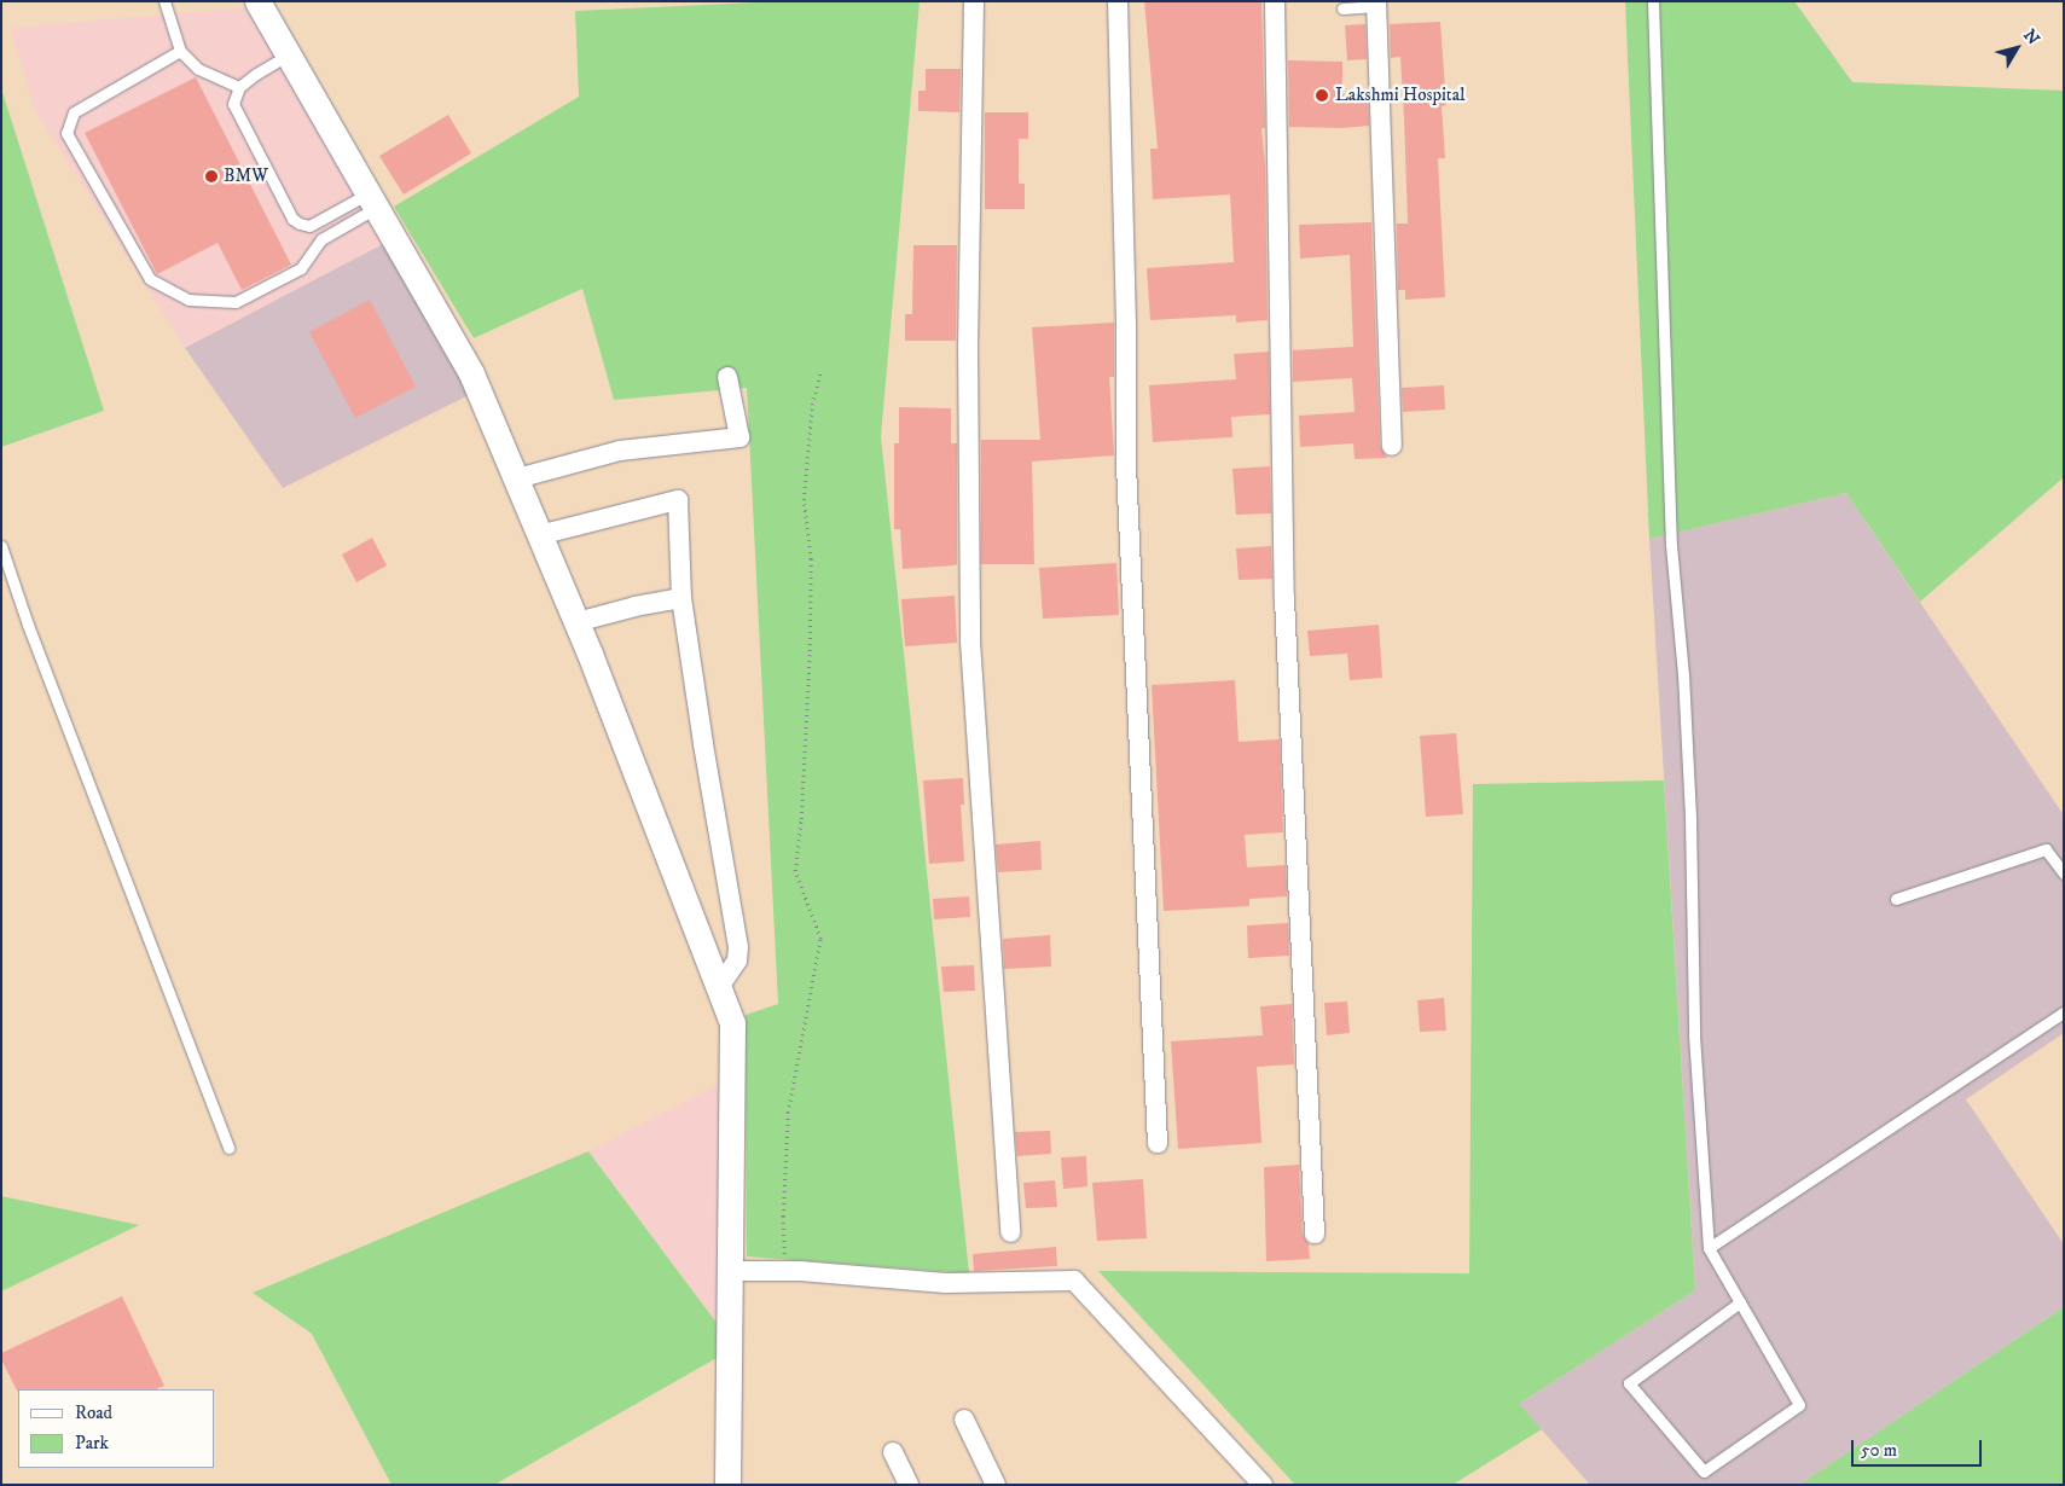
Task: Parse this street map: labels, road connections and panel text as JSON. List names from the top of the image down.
{
  "places": ["Lakshmi Hospital", "BMW"],
  "legend": ["Road", "Park"],
  "scale_bar": "50 m",
  "north": "top right"
}
